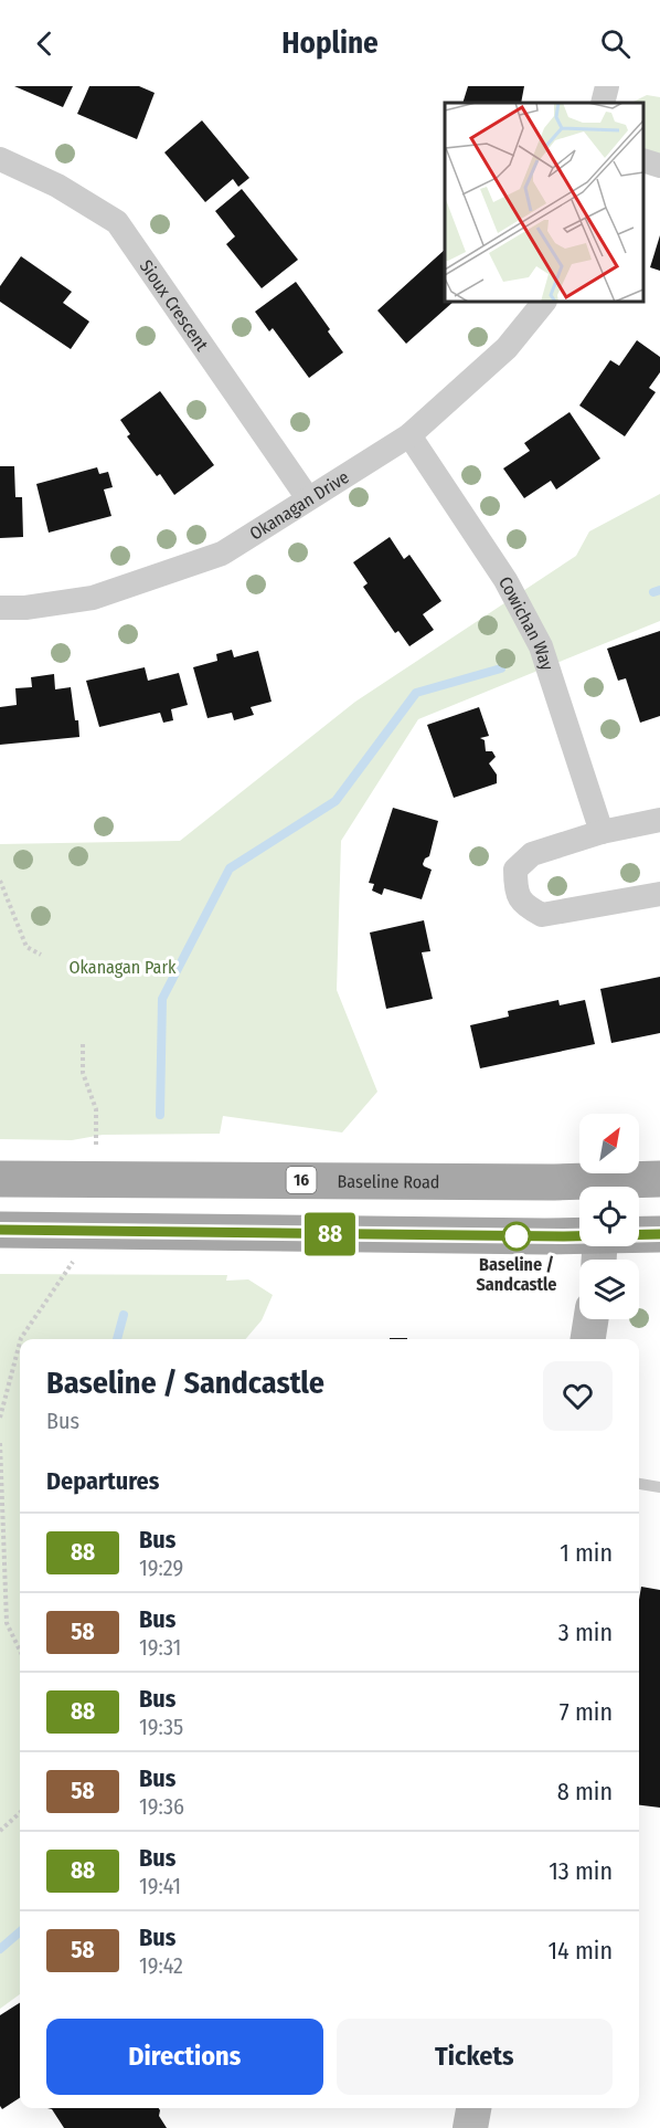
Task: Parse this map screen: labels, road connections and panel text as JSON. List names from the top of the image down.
{
  "streets": {
    "main road": ["16", "Baseline Road"],
    "street": ["Sioux Crescent", "Okanagan Drive", "Cowichan Way"]
  },
  "crossings": [
    ["Sioux Crescent", "Okanagan Drive"],
    ["Okanagan Drive", "Cowichan Way"]
  ],
  "parks": ["Okanagan Park"],
  "places": ["Baseline / Sandcastle"],
  "lines": ["bus line 88"],
  "north": "top right",
  "page": {
    "header": "Hopline",
    "on_map": "88",
    "heading": [
      ["Baseline / Sandcastle", "Bus"],
      "Departures"
    ],
    "list": [
      {
        "mark": "88",
        "name": "Bus",
        "note": "19:29",
        "value": "1 min"
      },
      {
        "mark": "58",
        "name": "Bus",
        "note": "19:31",
        "value": "3 min"
      },
      {
        "mark": "88",
        "name": "Bus",
        "note": "19:35",
        "value": "7 min"
      },
      {
        "mark": "58",
        "name": "Bus",
        "note": "19:36",
        "value": "8 min"
      },
      {
        "mark": "88",
        "name": "Bus",
        "note": "19:41",
        "value": "13 min"
      },
      {
        "mark": "58",
        "name": "Bus",
        "note": "19:42",
        "value": "14 min"
      }
    ],
    "buttons": ["Directions", "Tickets"]
  }
}
